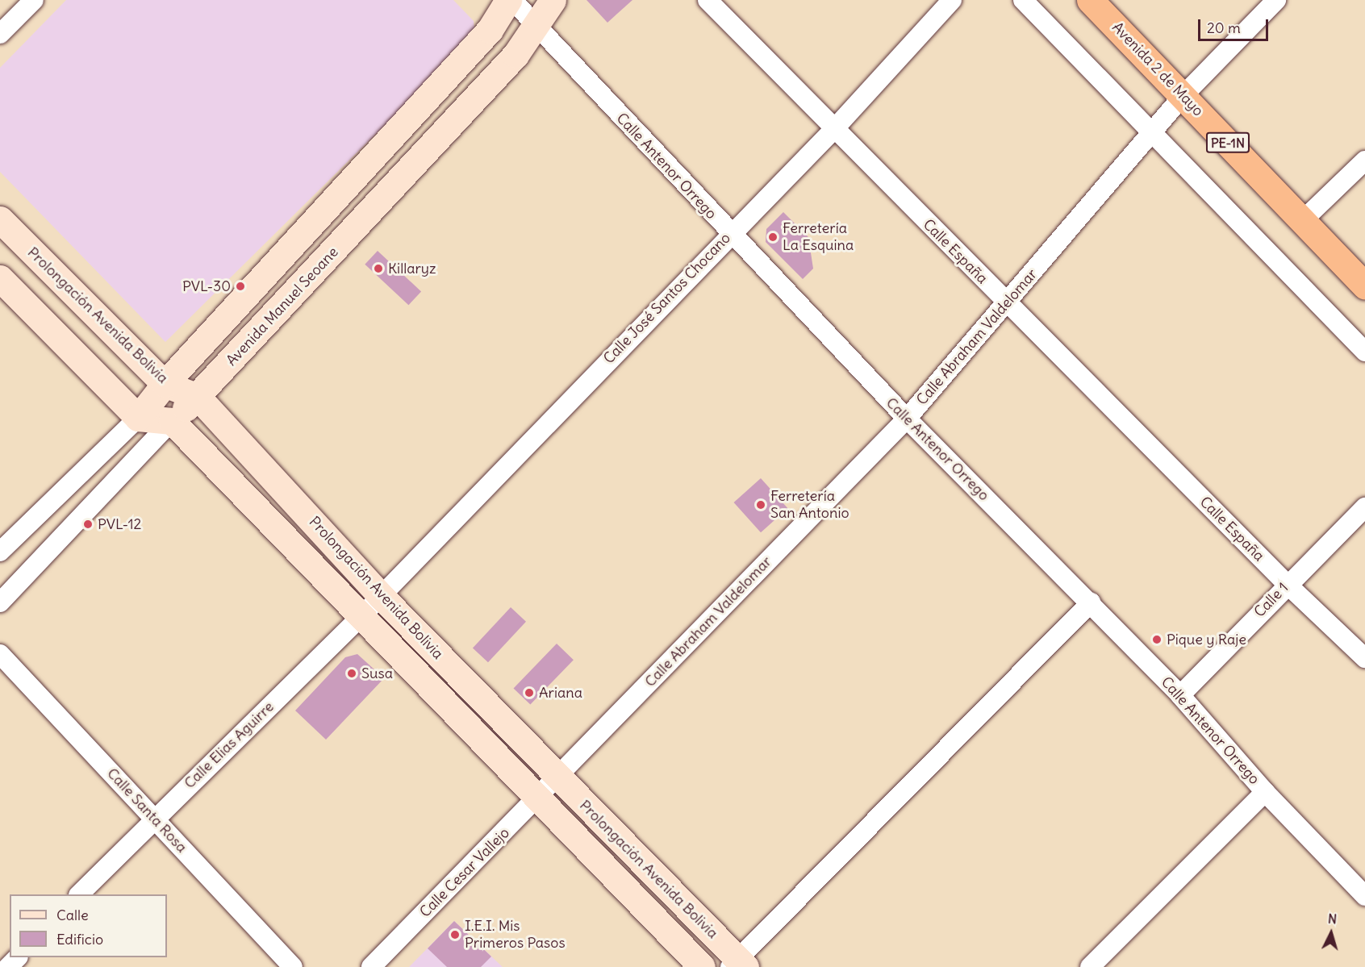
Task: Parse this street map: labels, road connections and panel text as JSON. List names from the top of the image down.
{
  "streets": {
    "highway": ["Avenida 2 de Mayo", "PE-1N"],
    "street": [
      "Calle Antenor Orrego",
      "Calle España",
      "Calle José Santos Chocano",
      "Avenida Manuel Seoane",
      "Prolongación Avenida Bolivia",
      "Calle Abraham Valdelomar",
      "Calle 1",
      "Calle Elias Aguirre",
      "Calle Santa Rosa",
      "Calle Cesar Vallejo"
    ]
  },
  "crossings": [
    ["Avenida 2 de Mayo", "Calle Abraham Valdelomar"],
    ["Calle Antenor Orrego", "Calle José Santos Chocano"],
    ["Calle Antenor Orrego", "Avenida Manuel Seoane"],
    ["Calle Antenor Orrego", "Calle Abraham Valdelomar"],
    ["Calle Antenor Orrego", "Calle 1"],
    ["Calle España", "Calle José Santos Chocano"],
    ["Calle España", "Calle Abraham Valdelomar"],
    ["Calle España", "Calle 1"],
    ["Calle José Santos Chocano", "Prolongación Avenida Bolivia"],
    ["Calle José Santos Chocano", "Calle Elias Aguirre"],
    ["Avenida Manuel Seoane", "Prolongación Avenida Bolivia"],
    ["Prolongación Avenida Bolivia", "Calle Abraham Valdelomar"],
    ["Prolongación Avenida Bolivia", "Calle Elias Aguirre"],
    ["Prolongación Avenida Bolivia", "Calle Cesar Vallejo"],
    ["Calle Abraham Valdelomar", "Calle Cesar Vallejo"],
    ["Calle Elias Aguirre", "Calle Santa Rosa"]
  ],
  "places": [
    "Ferretería La Esquina",
    "Killaryz",
    "PVL-30",
    "Ferretería San Antonio",
    "PVL-12",
    "Pique y Raje",
    "Susa",
    "Ariana",
    "I.E.I. Mis Primeros Pasos"
  ],
  "legend": ["Calle", "Edificio"],
  "scale_bar": "20 m",
  "north": "top"
}
